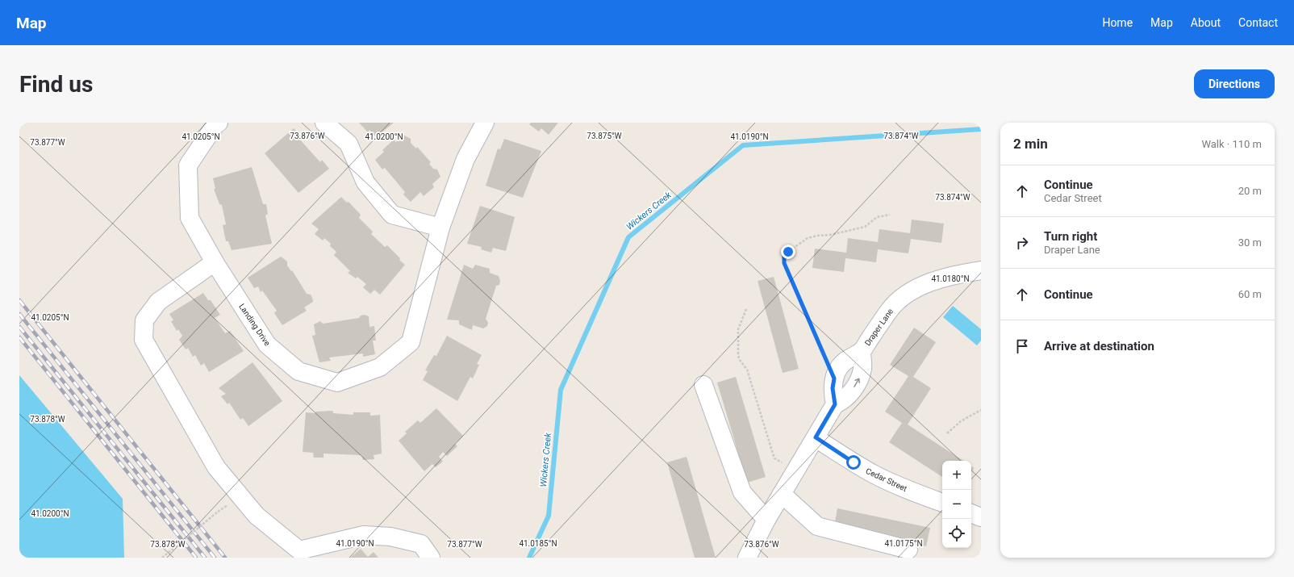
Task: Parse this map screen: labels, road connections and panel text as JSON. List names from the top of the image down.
{
  "streets": {
    "street": ["Landing Drive", "Draper Lane", "Cedar Street"]
  },
  "water": ["Wickers Creek"],
  "page": {
    "header": "Map",
    "nav": [
      "Home",
      "Map",
      "About",
      "Contact"
    ],
    "buttons": "Directions",
    "title": "Find us",
    "heading": ["2 min", "Walk · 110 m"],
    "list": [
      ["Continue", "Cedar Street", "20 m"],
      ["Turn right", "Draper Lane", "30 m"],
      ["Continue", "60 m"],
      "Arrive at destination"
    ],
    "map_buttons": ["+", "−"]
  },
  "coordinates": [
    "73.874°W",
    "73.876°W",
    "73.875°W",
    "41.0205°N",
    "41.0200°N",
    "41.0190°N",
    "73.877°W",
    "41.0180°N",
    "73.878°W",
    "41.0185°N",
    "41.0175°N"
  ]
}
